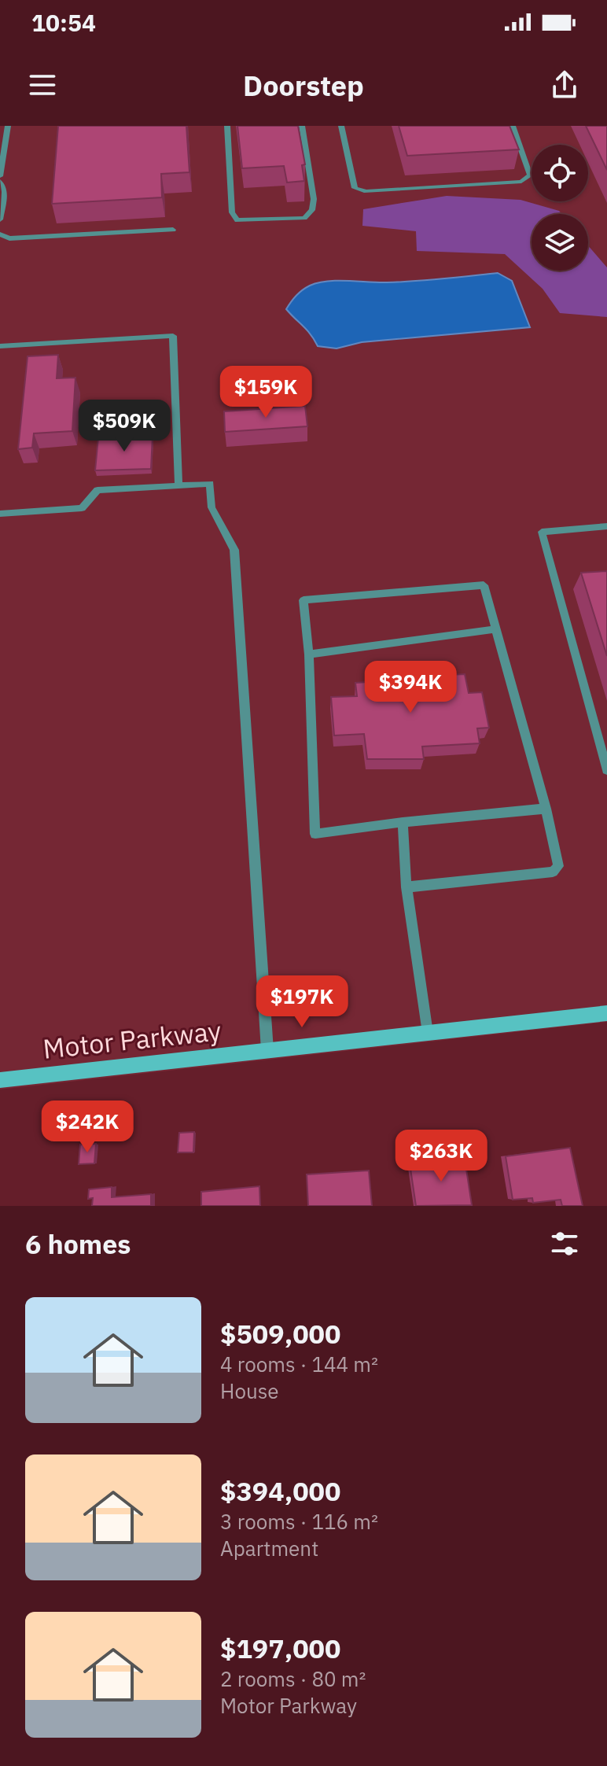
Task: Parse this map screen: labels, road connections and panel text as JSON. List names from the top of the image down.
{
  "streets": {
    "main road": ["Motor Parkway"]
  },
  "page": {
    "status": "10:54",
    "header": "Doorstep",
    "price": [
      "$159K",
      "$509K",
      "$394K",
      "$197K",
      "$242K",
      "$263K"
    ],
    "heading": "6 homes",
    "list": [
      {
        "name": "$509,000",
        "note": "4 rooms · 144 m² · House"
      },
      {
        "name": "$394,000",
        "note": "3 rooms · 116 m² · Apartment"
      },
      {
        "name": "$197,000",
        "note": "2 rooms · 80 m² · Motor Parkway"
      }
    ]
  }
}
